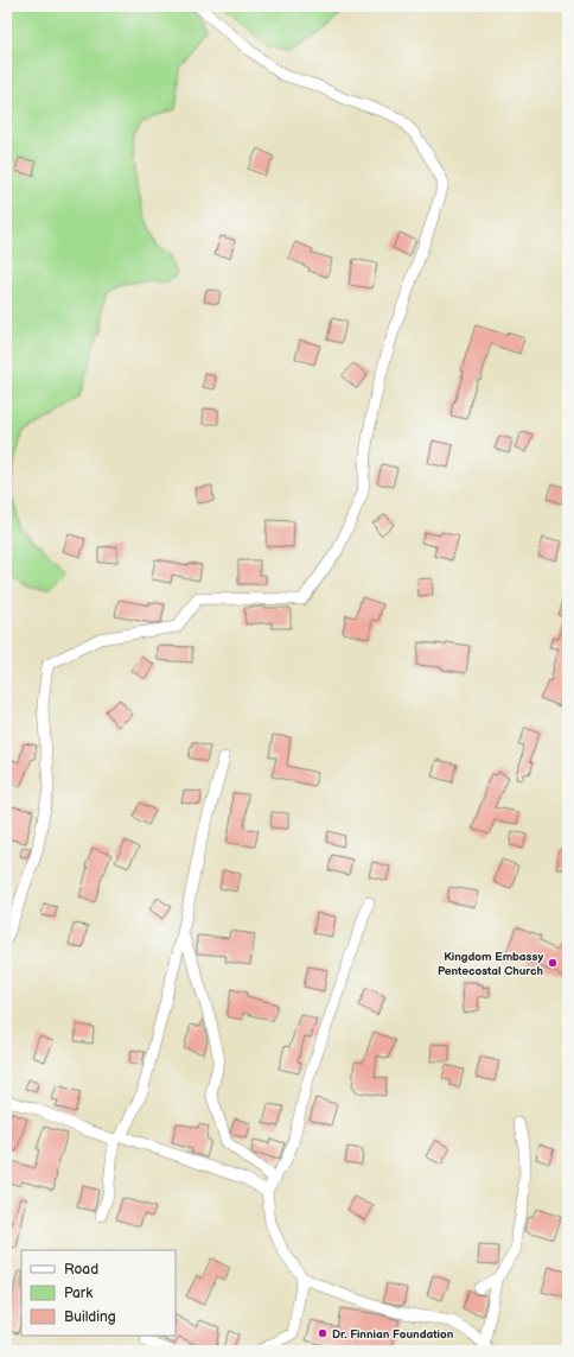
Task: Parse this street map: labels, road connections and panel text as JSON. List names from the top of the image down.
{
  "places": ["Kingdom Embassy Pentecostal Church", "Dr. Finnian Foundation"],
  "legend": ["Road", "Park", "Building"]
}
